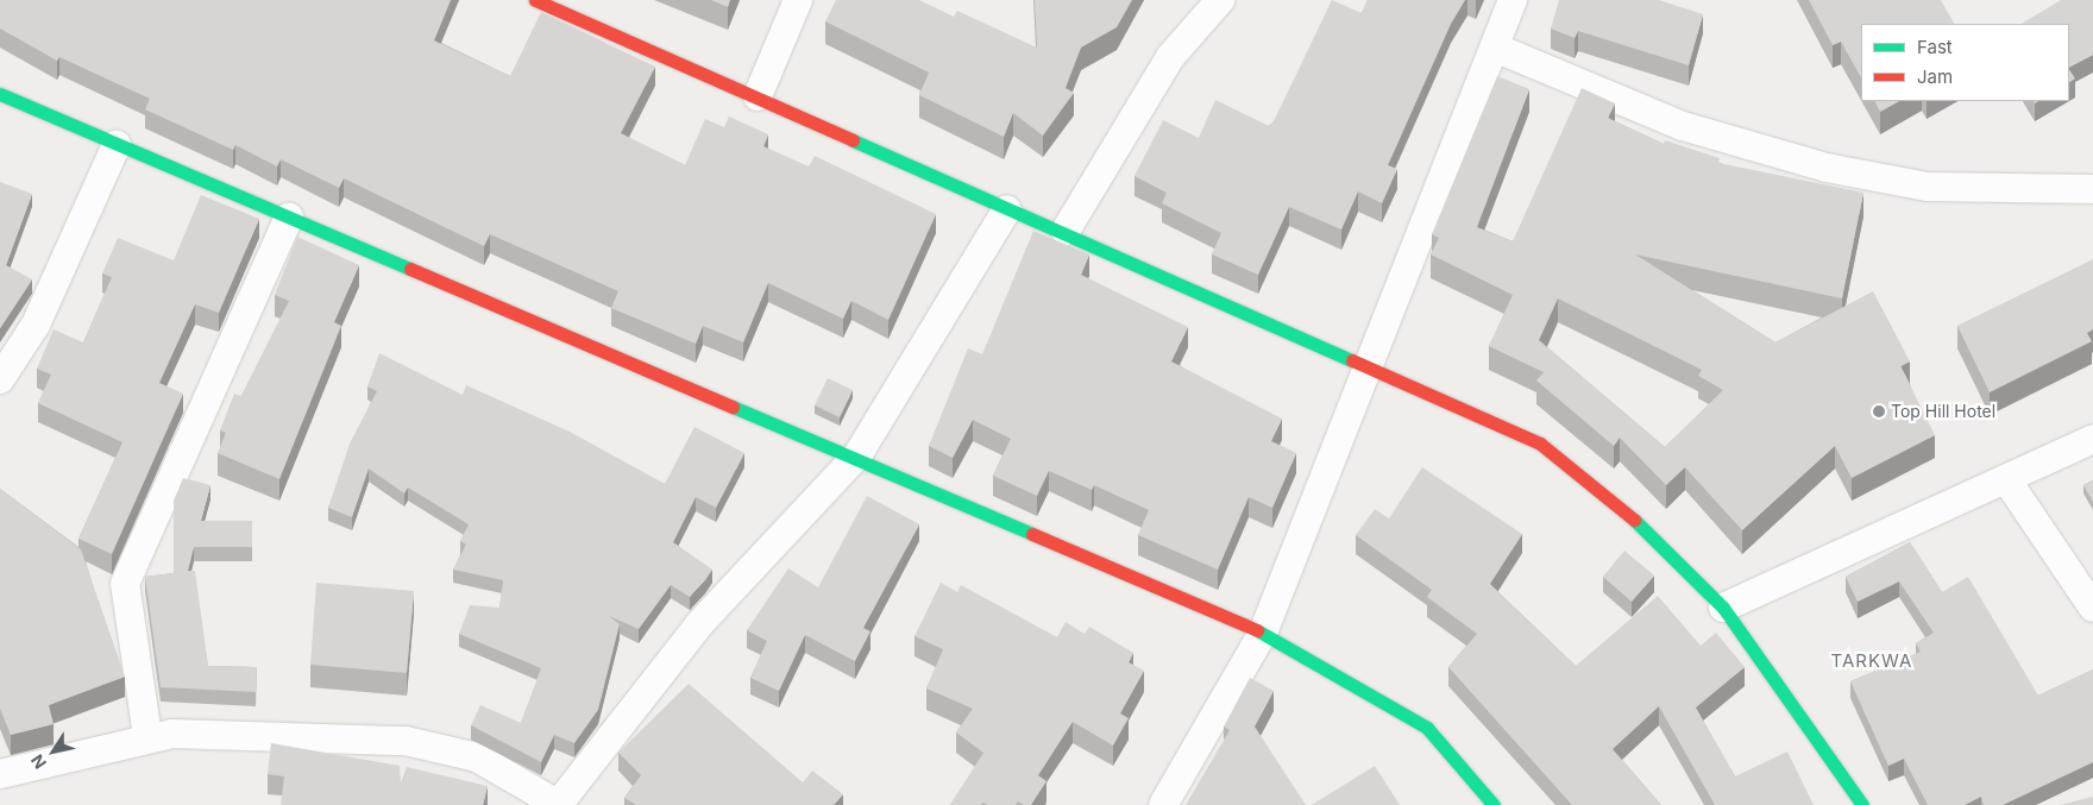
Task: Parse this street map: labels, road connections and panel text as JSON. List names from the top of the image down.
{
  "districts": ["TARKWA"],
  "places": ["Top Hill Hotel"],
  "legend": ["Fast", "Jam"],
  "north": "bottom left"
}
